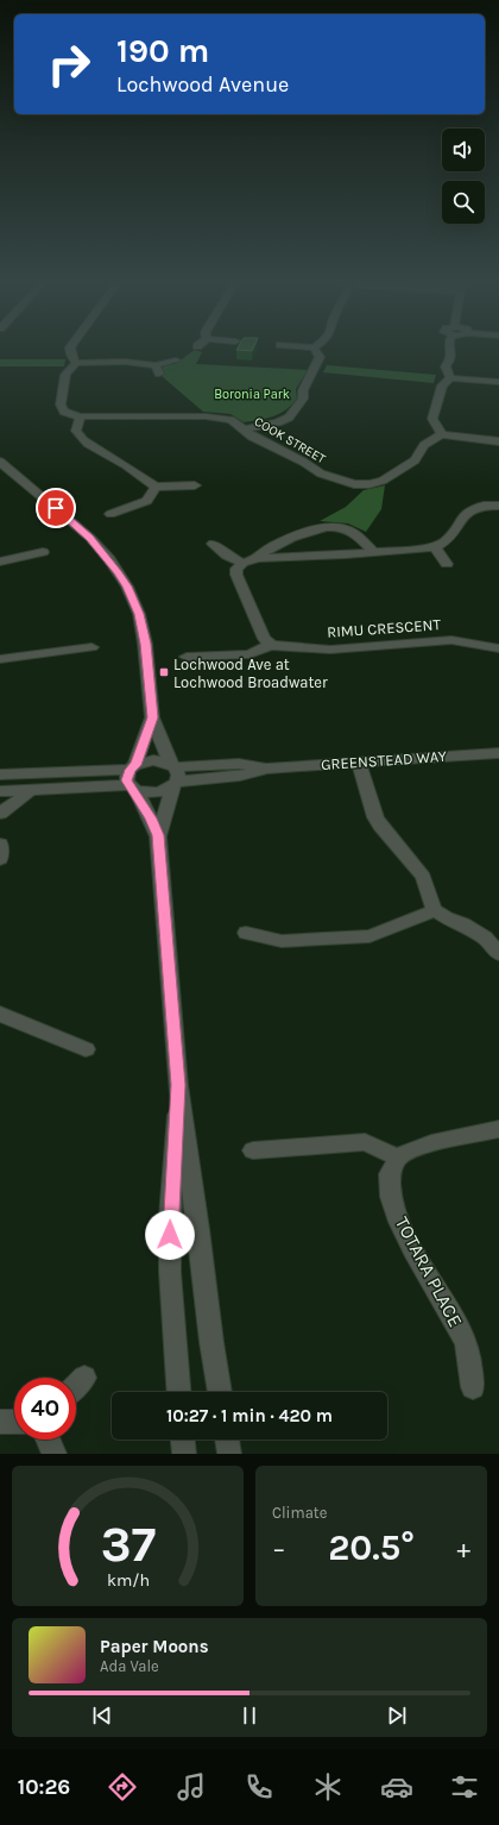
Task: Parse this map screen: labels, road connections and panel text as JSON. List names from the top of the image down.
{
  "streets": {
    "street": [
      "COOK STREET",
      "RIMU CRESCENT",
      "GREENSTEAD WAY",
      "TOTARA PLACE"
    ]
  },
  "parks": ["Boronia Park"],
  "places": {
    "transit": ["Lochwood Ave at Lochwood Broadwater"]
  },
  "page": {
    "turn": ["190 m", "Lochwood Avenue"],
    "limit": "40",
    "trip": "10:27 · 1 min · 420 m",
    "tile": "Climate",
    "heat": ["−", "20.5°", "+"],
    "song": ["Paper Moons", "Ada Vale"],
    "tabs": "10:26",
    "gauge": ["37", "km/h"]
  }
}
